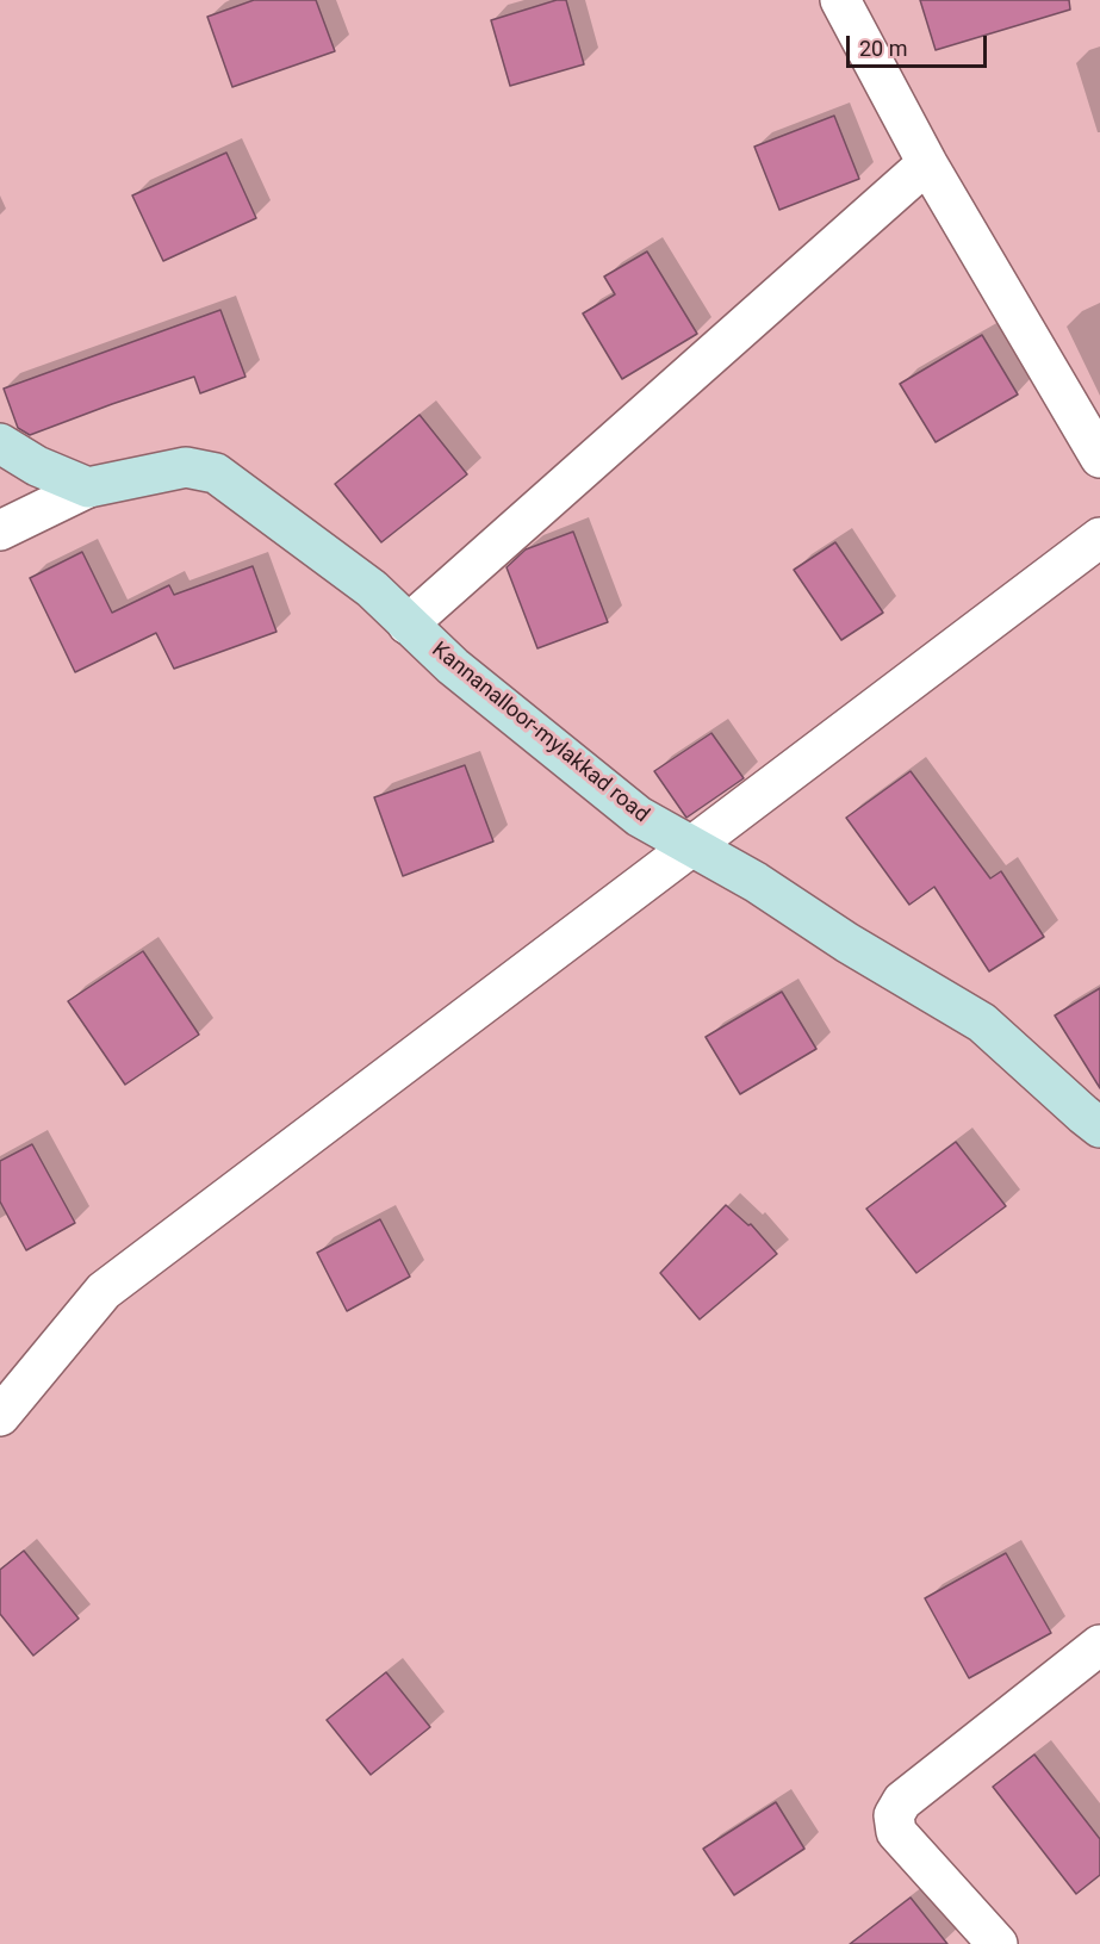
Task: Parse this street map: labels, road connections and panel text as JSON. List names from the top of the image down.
{
  "streets": {
    "main road": ["Kannanalloor-mylakkad road"]
  },
  "scale_bar": "20 m"
}
